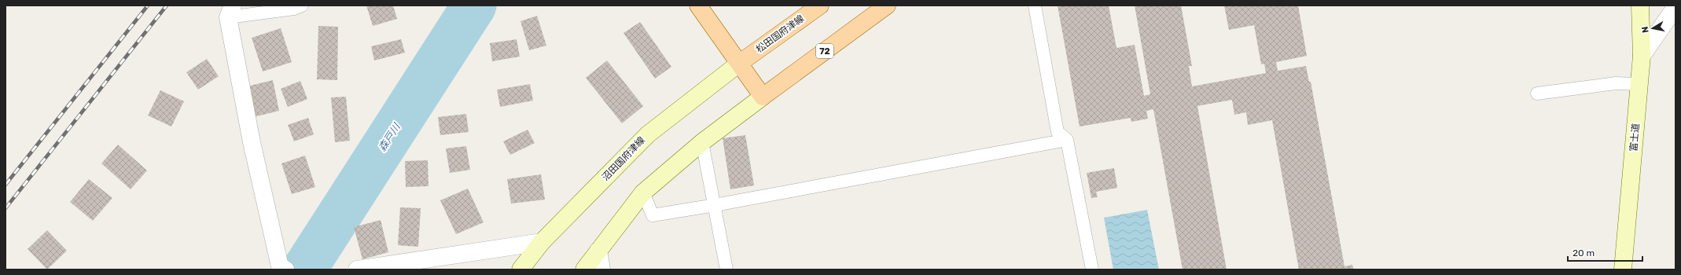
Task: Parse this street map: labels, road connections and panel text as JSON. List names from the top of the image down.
{
  "streets": {
    "main road": [
      "松田国府津線",
      "72",
      "富士道",
      "沼田国府津線"
    ]
  },
  "crossings": [
    ["松田国府津線", "沼田国府津線"]
  ],
  "water": ["森戸川"],
  "scale_bar": "20 m",
  "north": "left"
}
